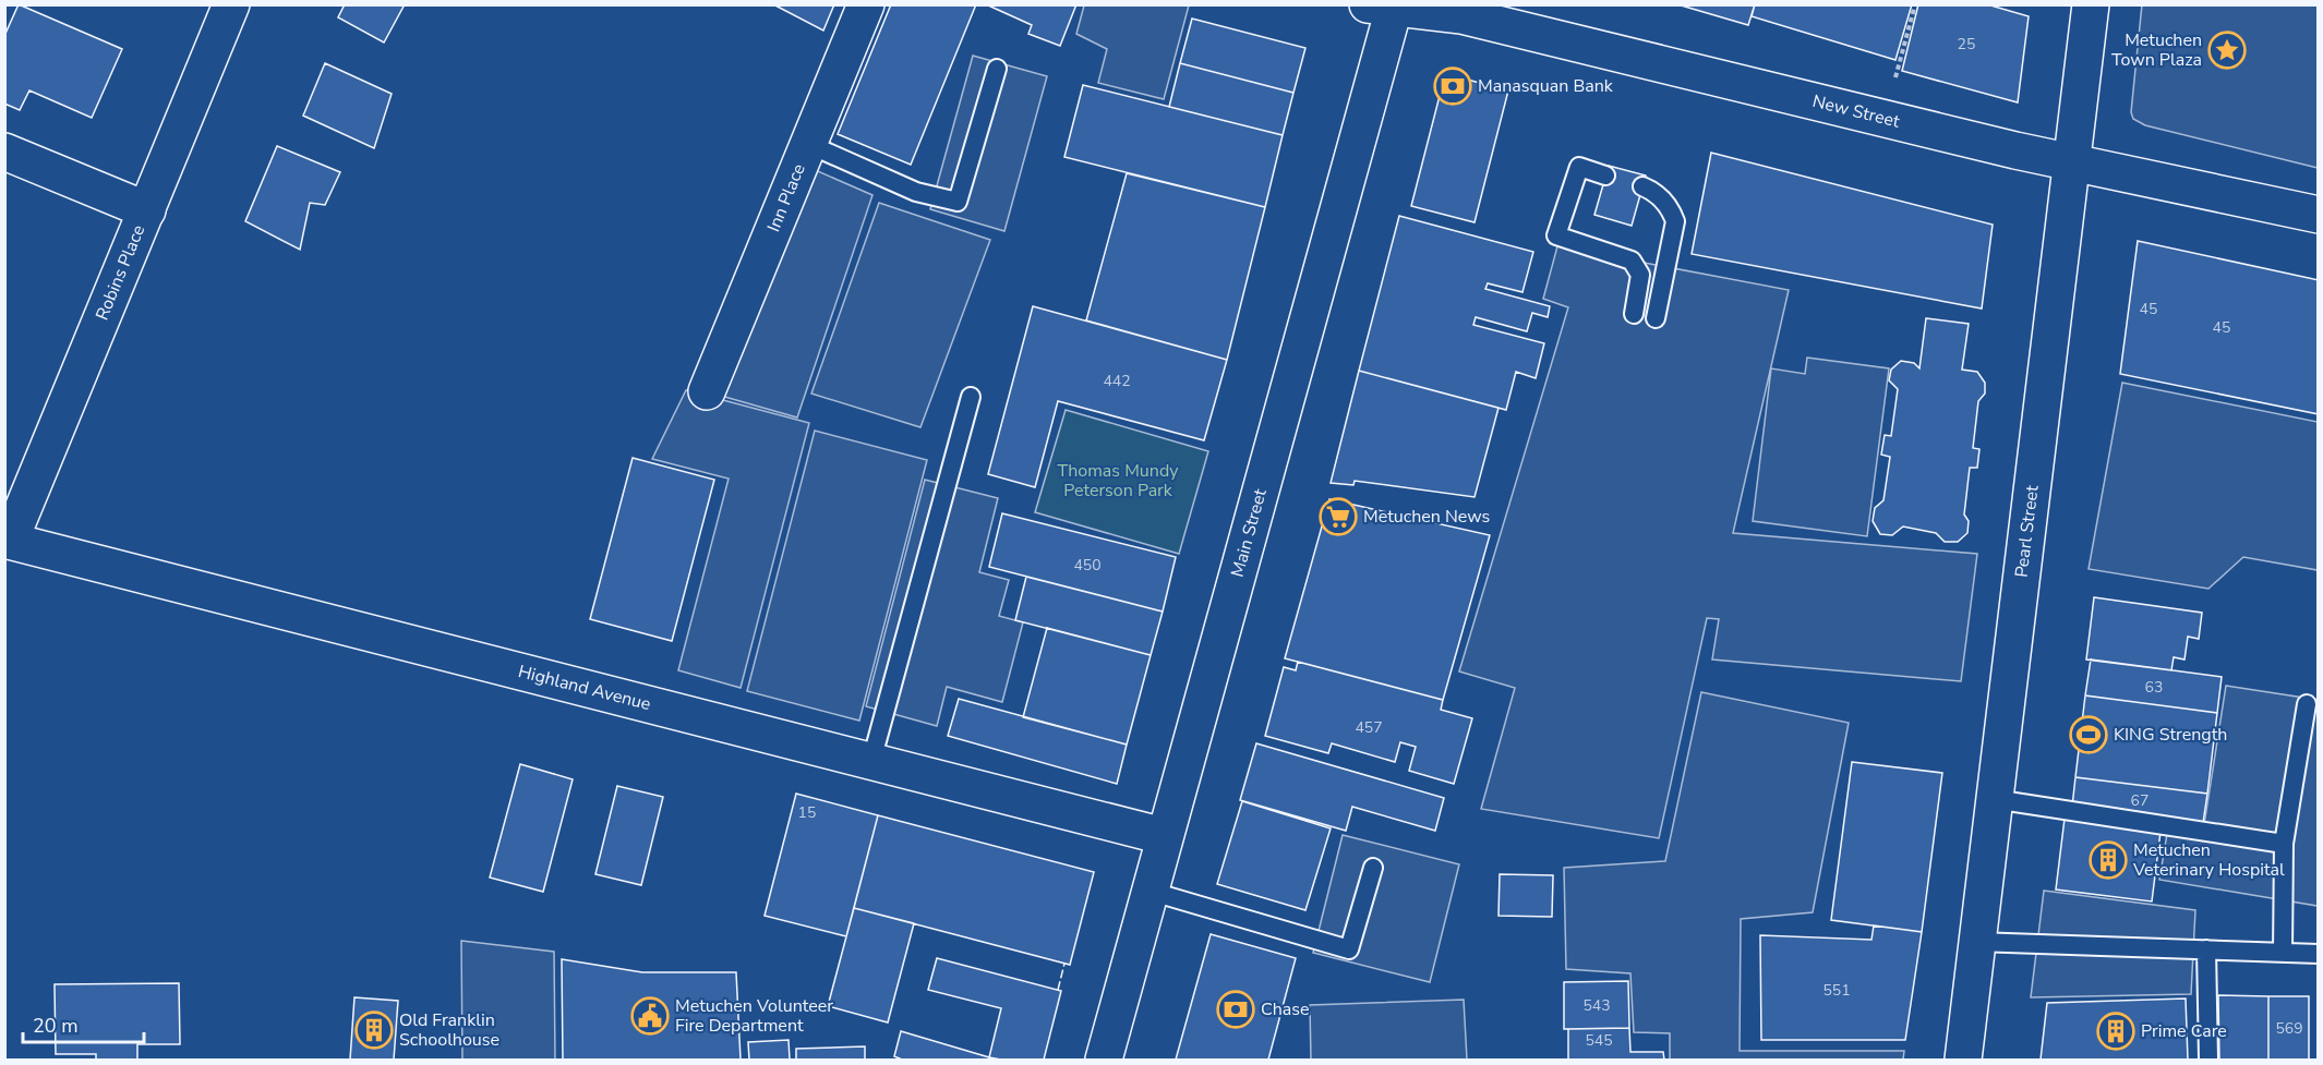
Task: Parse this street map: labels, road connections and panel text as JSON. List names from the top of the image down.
{
  "streets": {
    "street": [
      "New Street",
      "Inn Place",
      "Robins Place",
      "Main Street",
      "Pearl Street",
      "Highland Avenue"
    ]
  },
  "crossings": [
    ["New Street", "Main Street"],
    ["New Street", "Pearl Street"],
    ["Robins Place", "Highland Avenue"],
    ["Main Street", "Highland Avenue"]
  ],
  "parks": ["Thomas Mundy Peterson Park"],
  "places": {
    "place": ["Metuchen Town Plaza"],
    "bank": ["Manasquan Bank", "Chase"],
    "supermarket": ["Metuchen News"],
    "sports": ["KING Strength"],
    "building": ["Metuchen Veterinary Hospital", "Old Franklin Schoolhouse", "Prime Care"],
    "public building": ["Metuchen Volunteer Fire Department"]
  },
  "house_numbers": [
    "25",
    "45",
    "45",
    "442",
    "450",
    "63",
    "457",
    "67",
    "15",
    "551",
    "543",
    "569",
    "545"
  ],
  "scale_bar": "20 m"
}
